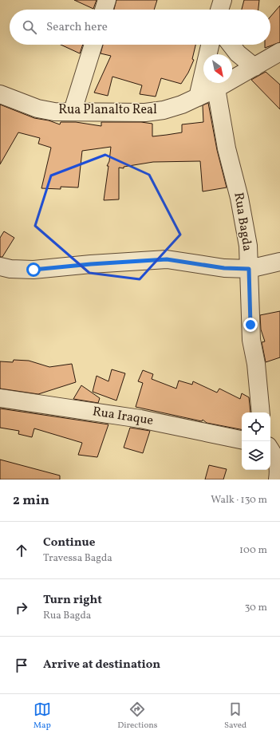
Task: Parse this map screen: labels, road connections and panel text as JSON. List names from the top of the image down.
{
  "streets": {
    "street": ["Rua Planalto Real", "Rua Bagda", "Rua Iraque"]
  },
  "crossings": [
    ["Rua Planalto Real", "Rua Bagda"]
  ],
  "north": "bottom right",
  "page": {
    "search": "Search here",
    "heading": ["2 min", "Walk · 130 m"],
    "list": [
      ["Continue", "Travessa Bagda", "100 m"],
      ["Turn right", "Rua Bagda", "30 m"],
      "Arrive at destination"
    ],
    "nav": ["Map", "Directions", "Saved"]
  }
}
